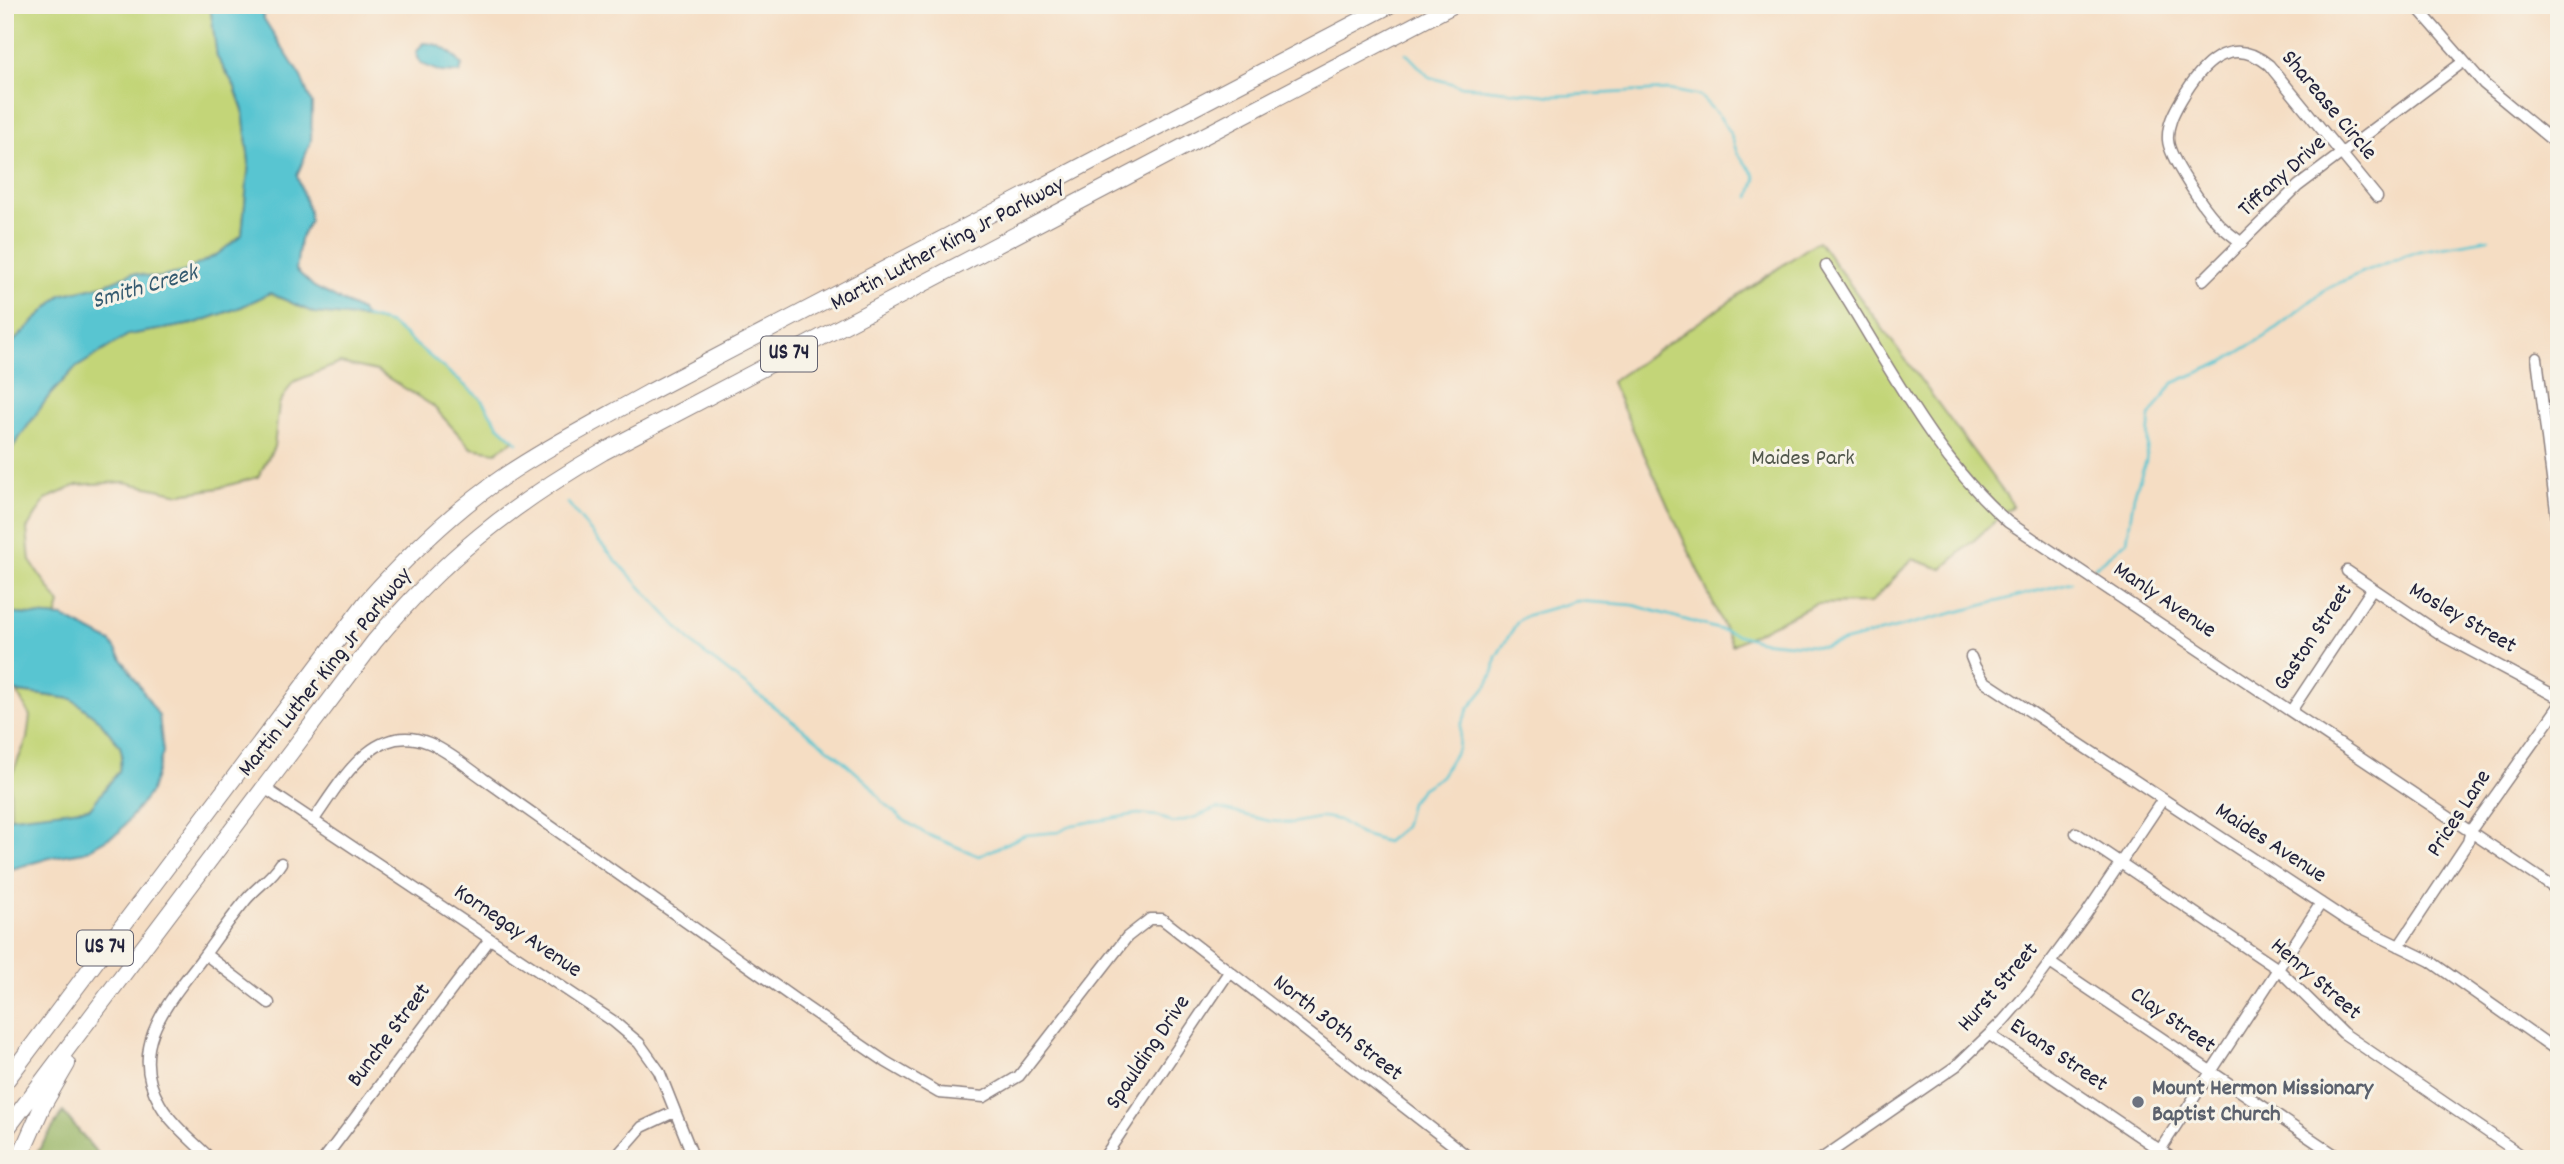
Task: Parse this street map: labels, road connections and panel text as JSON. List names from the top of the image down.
{
  "streets": {
    "highway": ["Martin Luther King Jr Parkway", "US 74"],
    "street": [
      "Sharease Circle",
      "Tiffany Drive",
      "Manly Avenue",
      "Mosley Street",
      "Gaston Street",
      "Prices Lane",
      "Maides Avenue",
      "Kornegay Avenue",
      "Henry Street",
      "Hurst Street",
      "Clay Street",
      "North 30th Street",
      "Bunche Street",
      "Spaulding Drive",
      "Evans Street"
    ]
  },
  "crossings": [
    ["Sharease Circle", "Tiffany Drive"],
    ["Martin Luther King Jr Parkway", "Kornegay Avenue"],
    ["Manly Avenue", "Gaston Street"],
    ["Manly Avenue", "Prices Lane"],
    ["Mosley Street", "Gaston Street"],
    ["Prices Lane", "Maides Avenue"],
    ["Maides Avenue", "Hurst Street"],
    ["Kornegay Avenue", "North 30th Street"],
    ["Kornegay Avenue", "Bunche Street"],
    ["Henry Street", "Hurst Street"],
    ["Hurst Street", "Clay Street"],
    ["Hurst Street", "Evans Street"],
    ["North 30th Street", "Spaulding Drive"]
  ],
  "water": ["Smith Creek"],
  "parks": ["Maides Park"],
  "places": ["Mount Hermon Missionary Baptist Church"]
}
